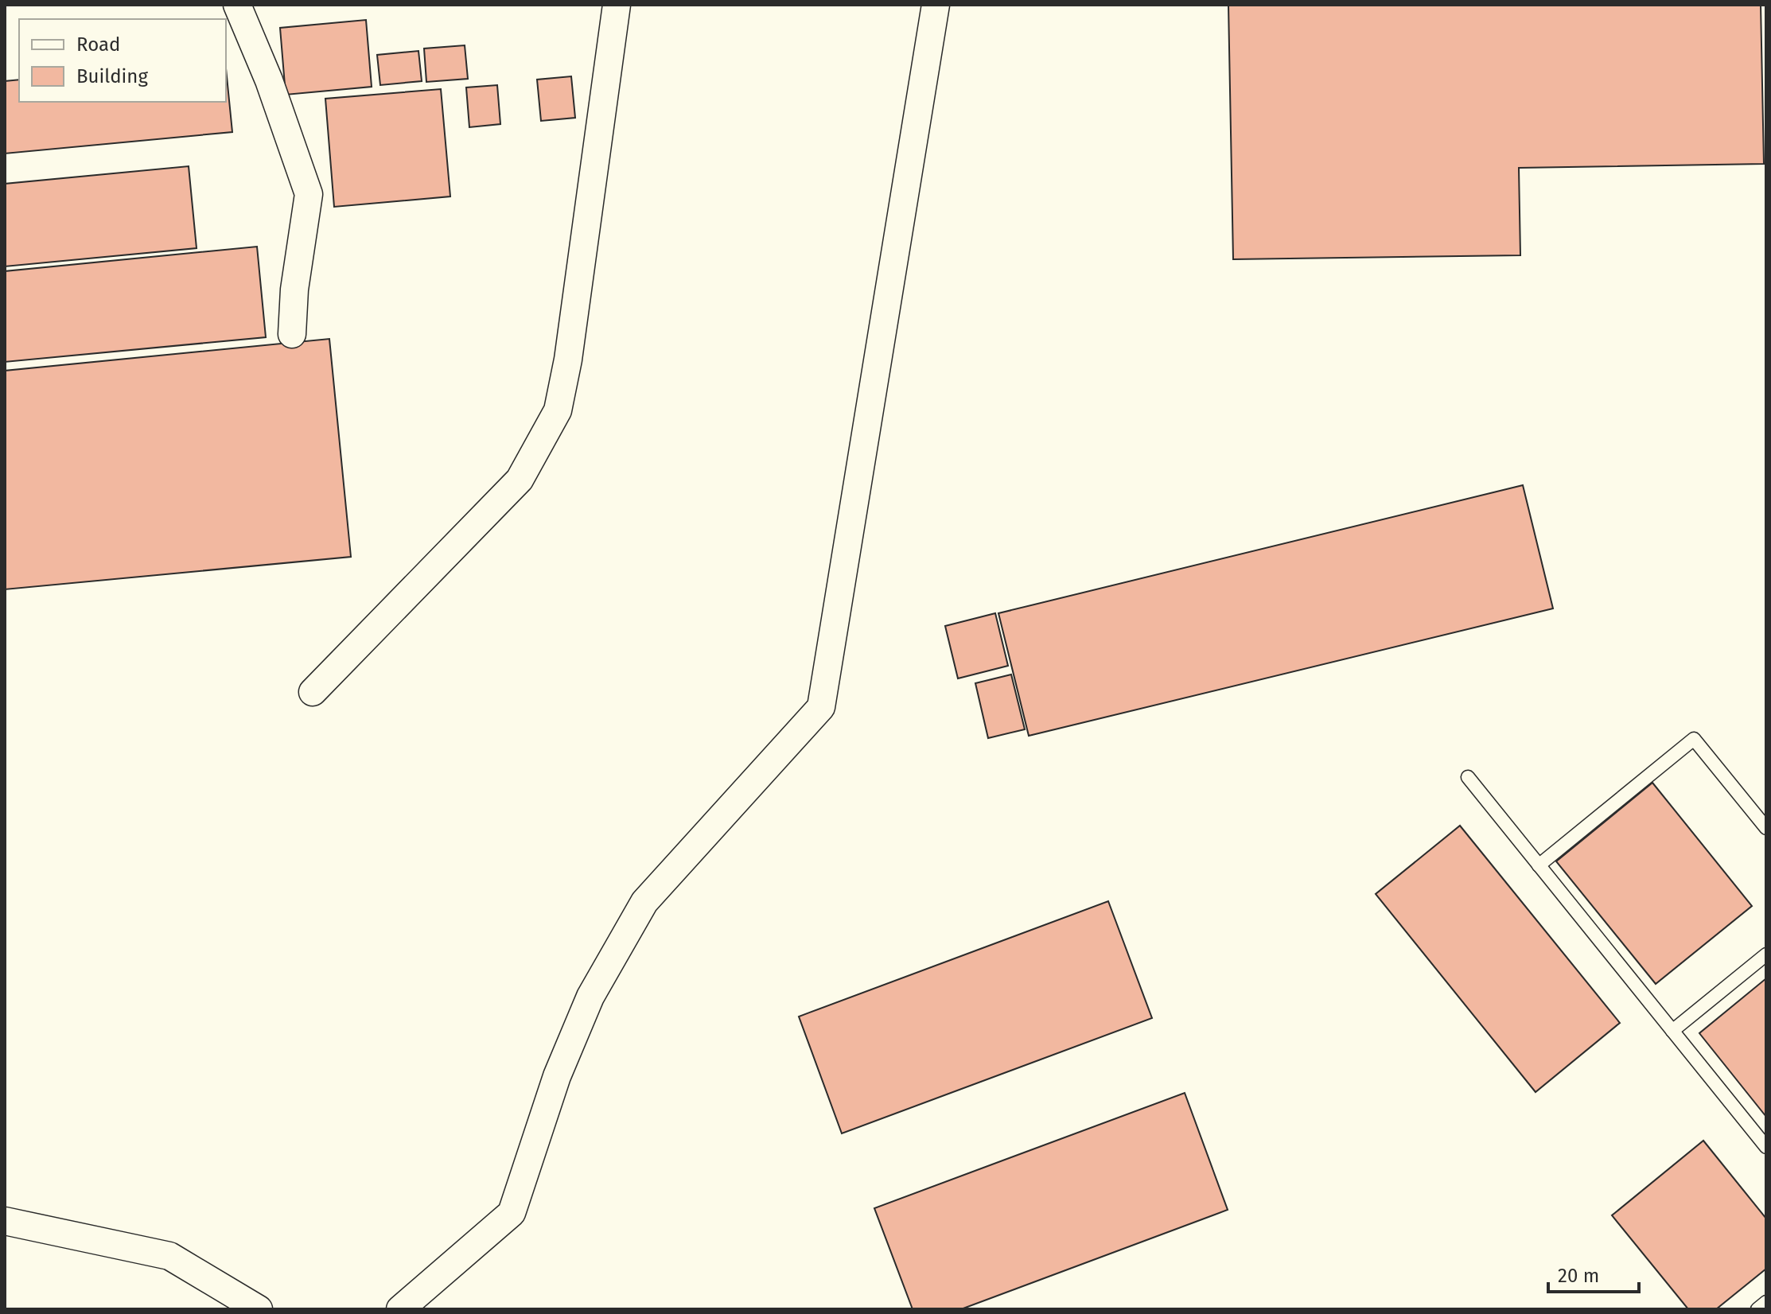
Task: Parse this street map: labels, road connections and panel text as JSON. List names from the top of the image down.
{
  "legend": ["Road", "Building"],
  "scale_bar": "20 m"
}
